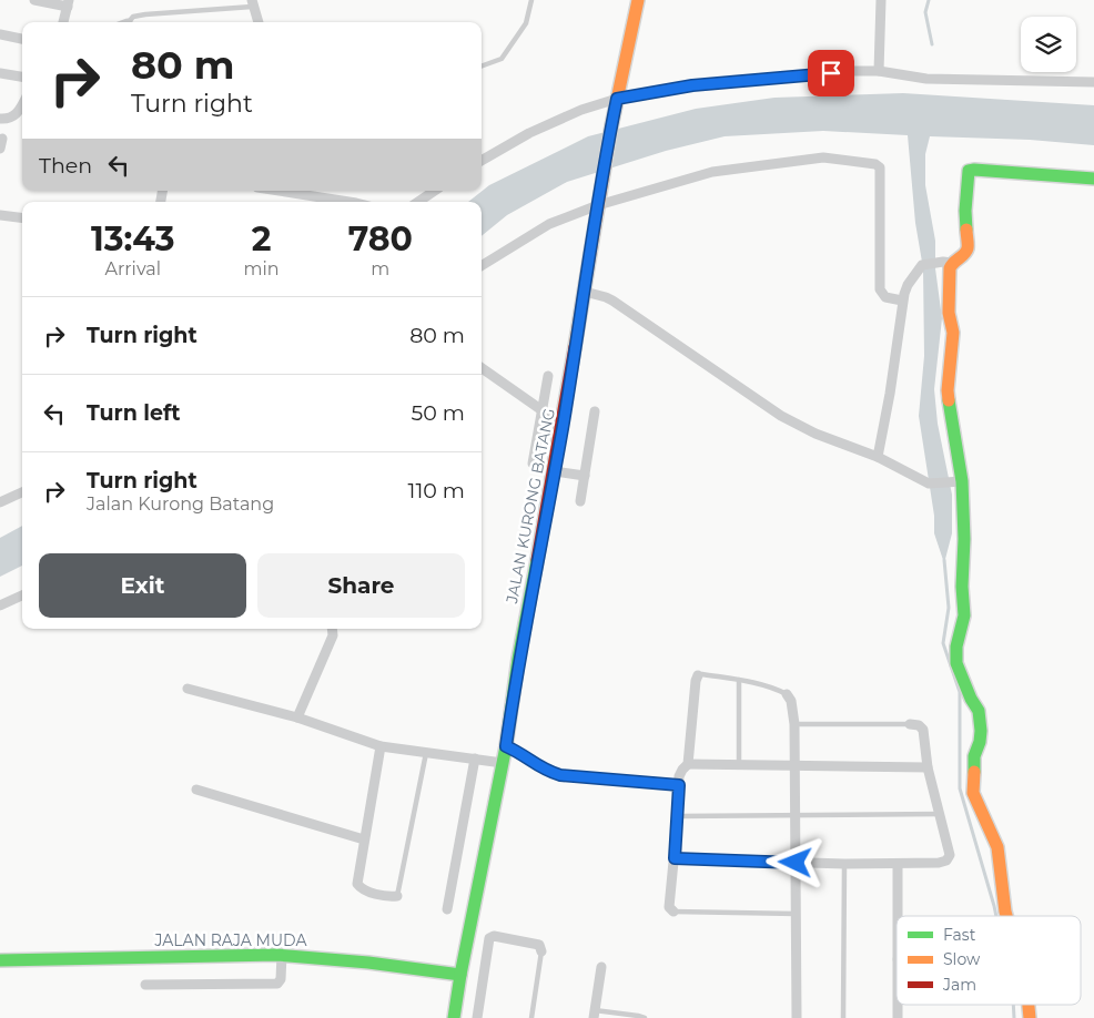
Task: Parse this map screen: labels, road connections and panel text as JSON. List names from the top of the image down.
{
  "streets": {
    "street": ["JALAN KURONG BATANG", "JALAN RAJA MUDA"]
  },
  "crossings": [
    ["JALAN KURONG BATANG", "JALAN RAJA MUDA"]
  ],
  "legend": ["Fast", "Slow", "Jam"],
  "page": {
    "turn": ["80 m", "Turn right"],
    "then": "Then",
    "eta": [
      "13:43",
      "Arrival",
      "2",
      "min",
      "780",
      "m"
    ],
    "list": [
      {
        "name": "Turn right",
        "value": "80 m"
      },
      {
        "name": "Turn left",
        "value": "50 m"
      },
      {
        "name": "Turn right",
        "note": "Jalan Kurong Batang",
        "value": "110 m"
      }
    ],
    "buttons": ["Exit", "Share"]
  }
}
